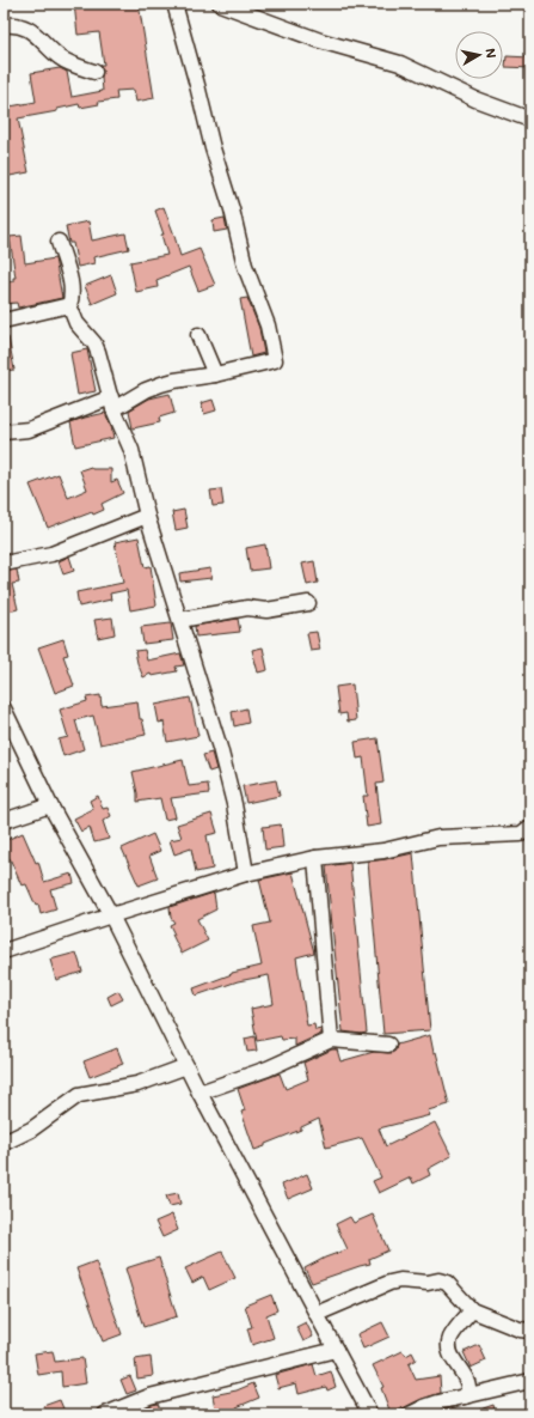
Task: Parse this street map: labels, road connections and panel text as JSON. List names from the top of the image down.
{
  "north": "right"
}
